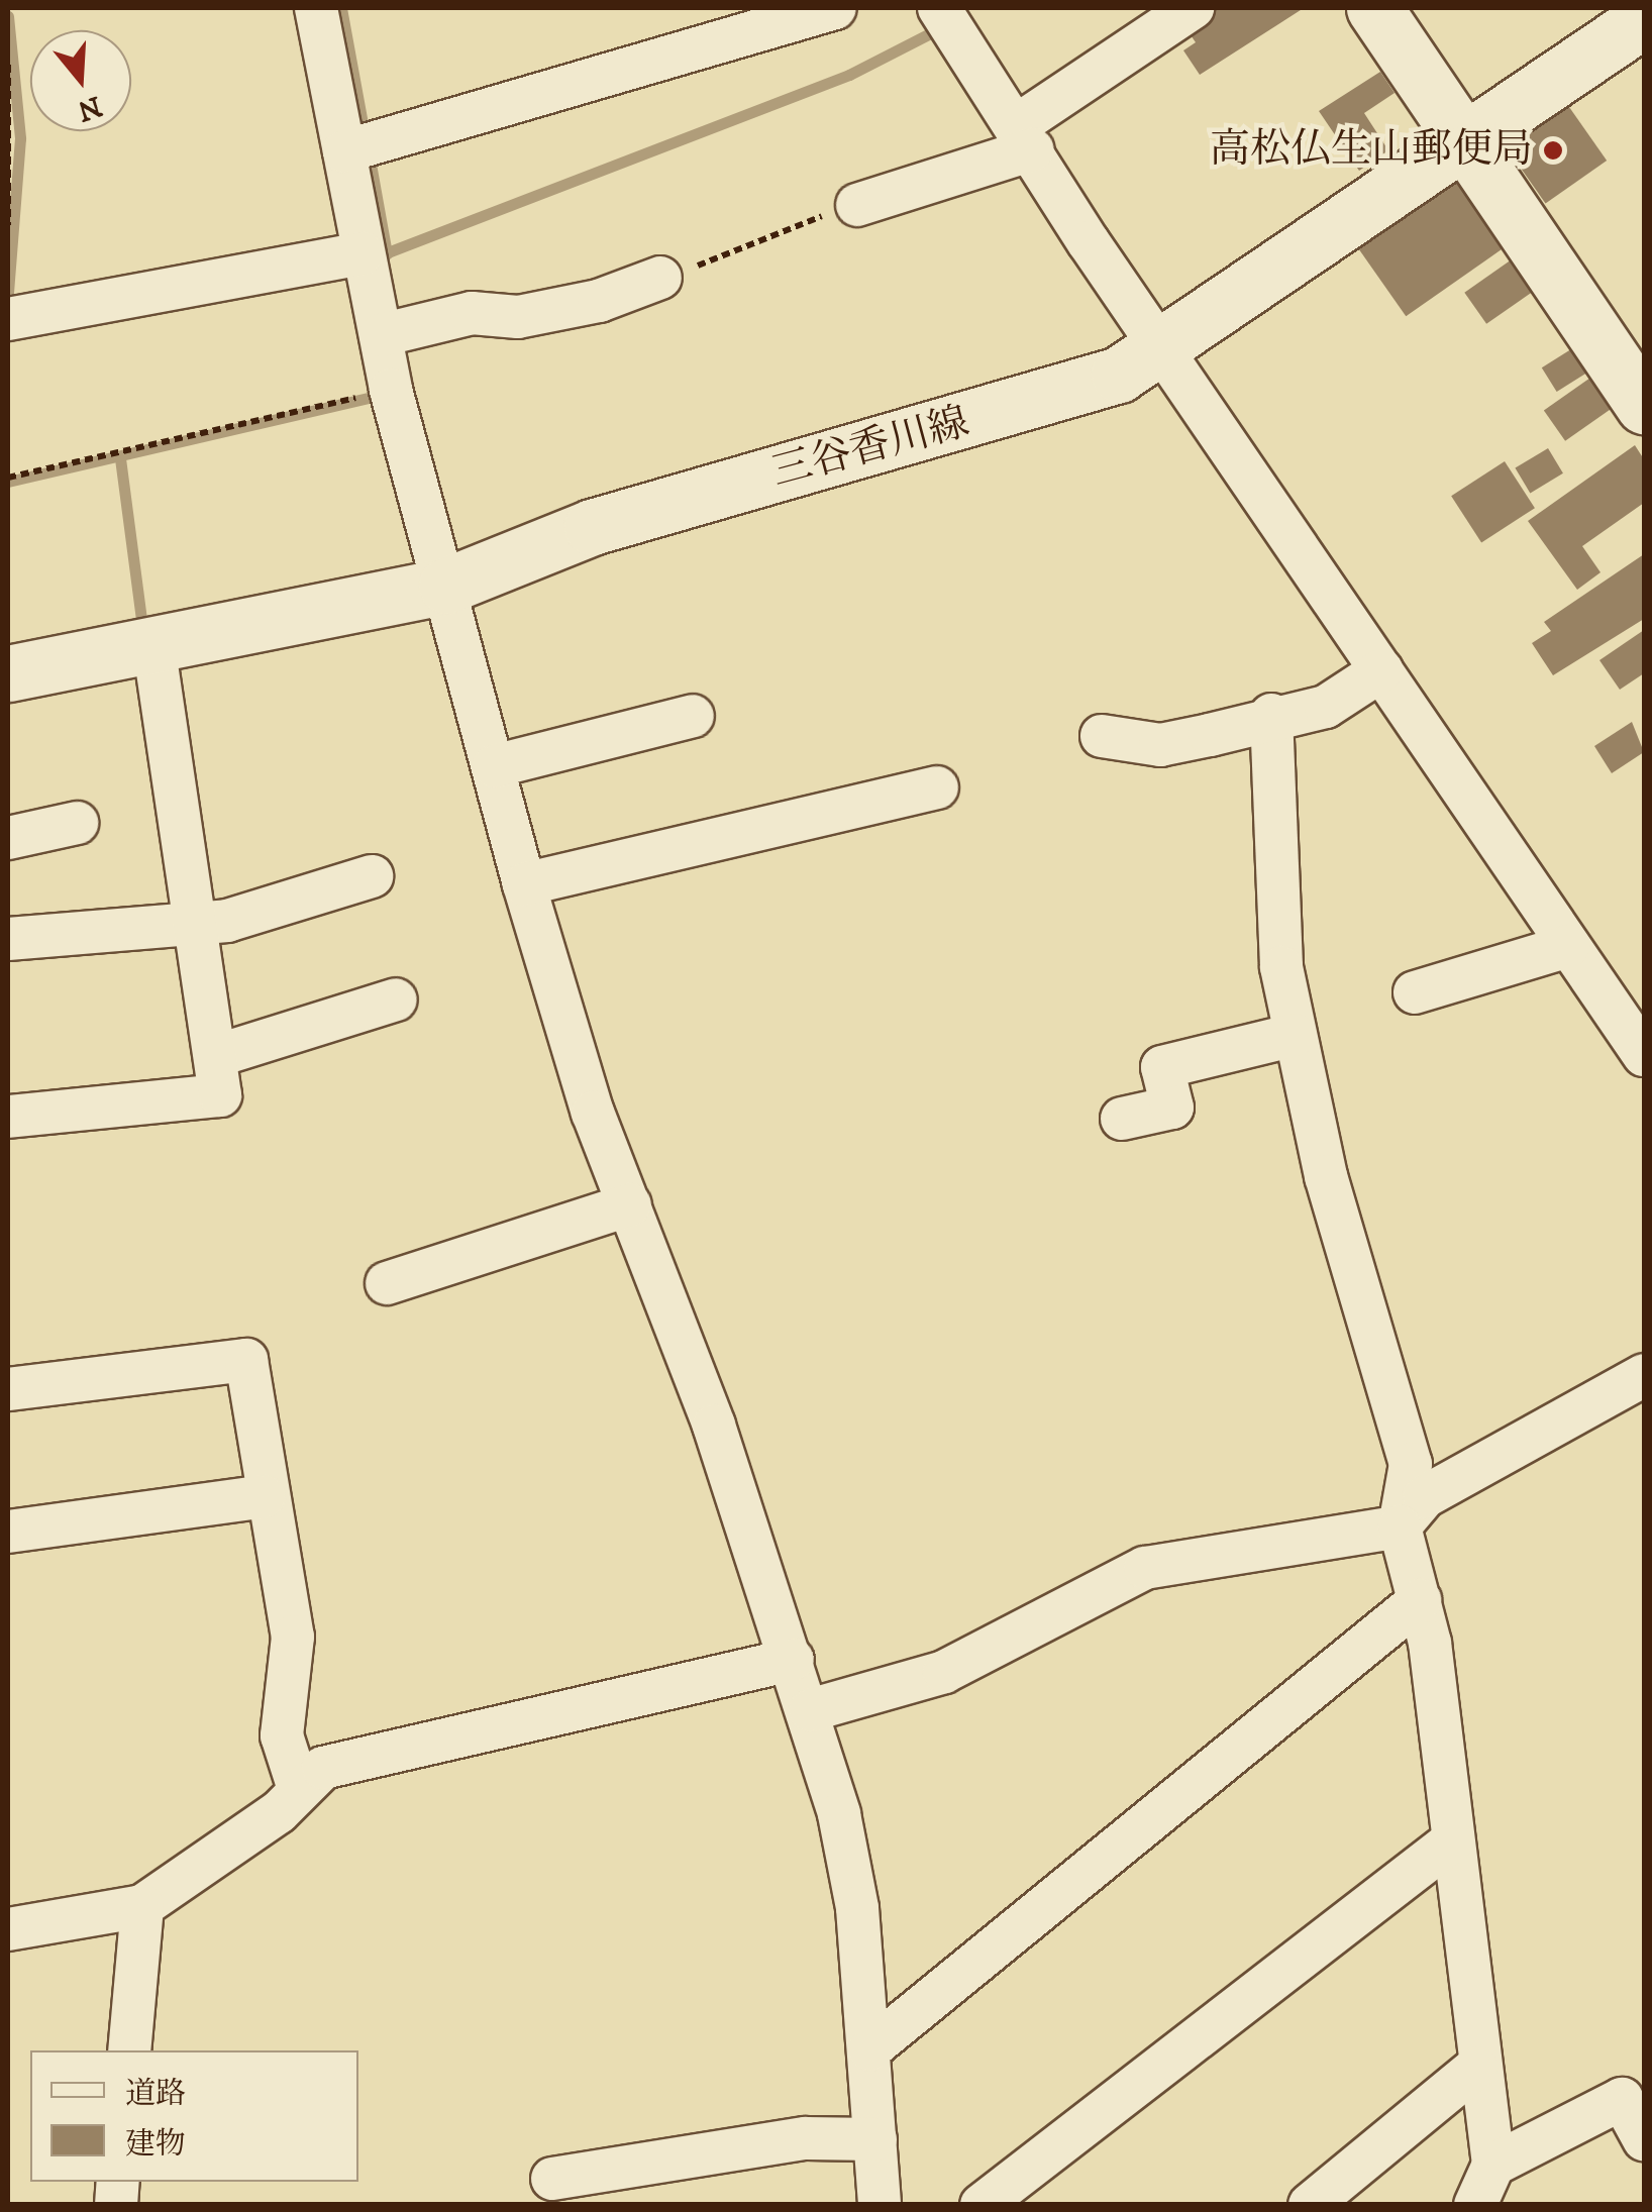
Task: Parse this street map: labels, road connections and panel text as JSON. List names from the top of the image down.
{
  "streets": {
    "main road": ["三谷香川線"]
  },
  "places": ["高松仏生山郵便局"],
  "legend": ["道路", "建物"],
  "north": "bottom"
}
